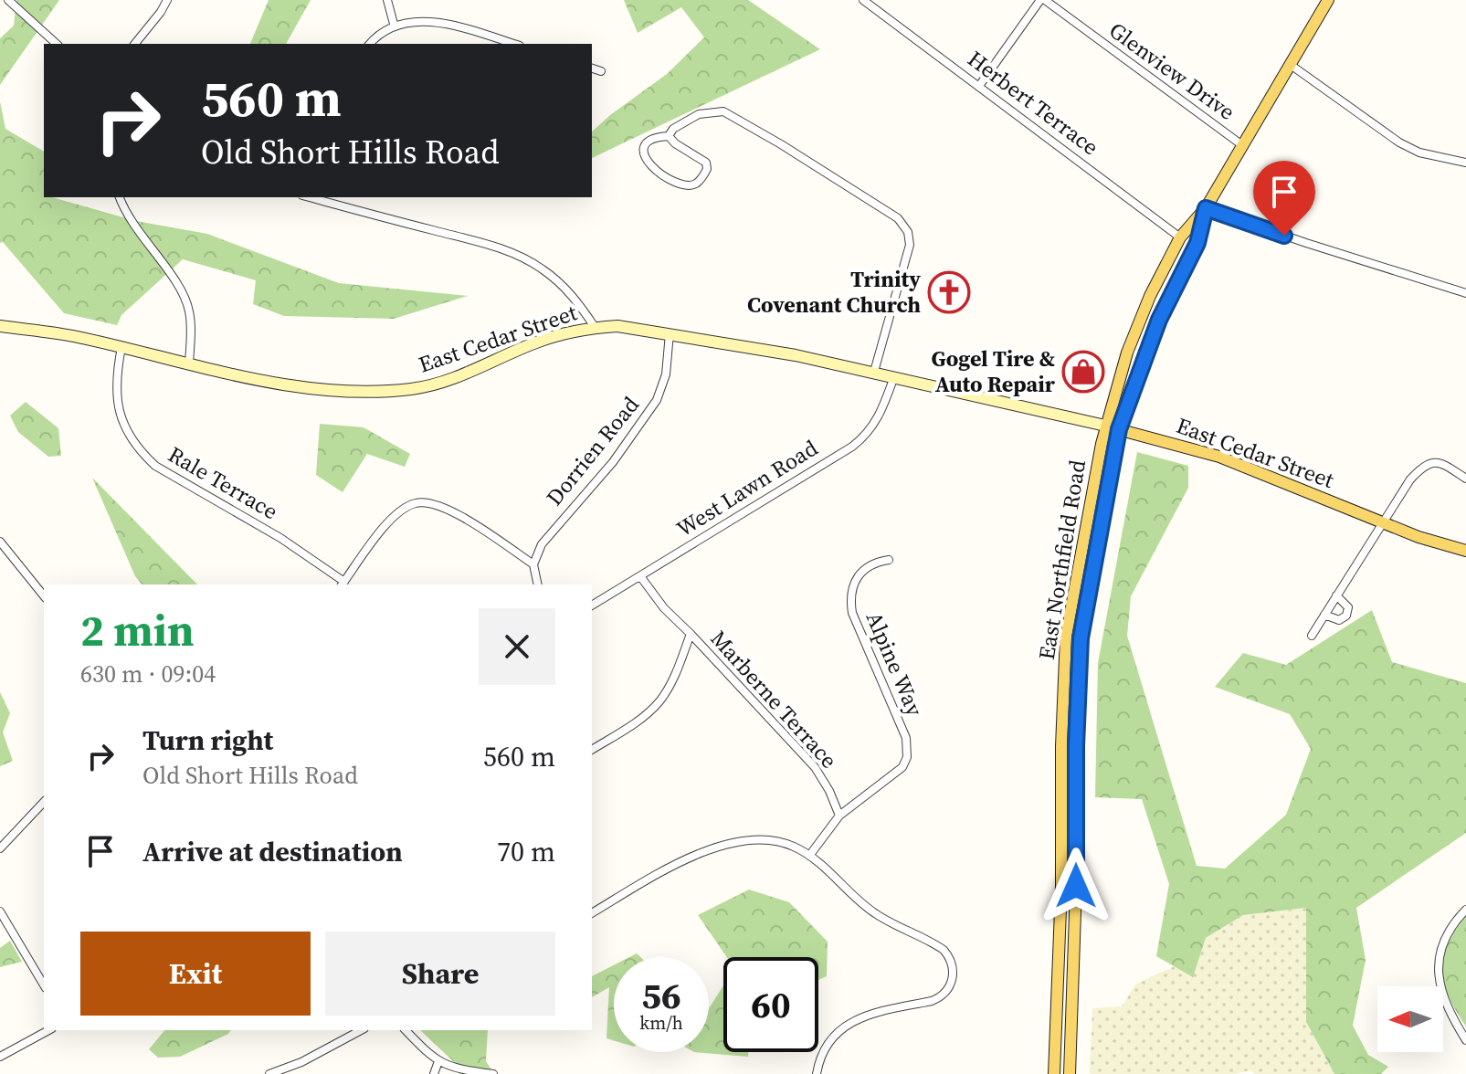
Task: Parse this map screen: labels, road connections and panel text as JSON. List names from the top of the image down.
{
  "streets": {
    "main road": ["East Cedar Street", "East Northfield Road"],
    "street": [
      "Glenview Drive",
      "Herbert Terrace",
      "Dorrien Road",
      "Rale Terrace",
      "West Lawn Road",
      "Alpine Way",
      "Marberne Terrace"
    ]
  },
  "crossings": [
    ["Glenview Drive", "East Northfield Road"],
    ["Herbert Terrace", "East Northfield Road"],
    ["East Cedar Street", "Dorrien Road"],
    ["East Cedar Street", "Rale Terrace"],
    ["East Cedar Street", "West Lawn Road"],
    ["East Cedar Street", "East Northfield Road"],
    ["West Lawn Road", "Marberne Terrace"],
    ["Alpine Way", "Marberne Terrace"]
  ],
  "places": {
    "church": ["Trinity Covenant Church"],
    "shop": ["Gogel Tire & Auto Repair"]
  },
  "north": "left",
  "page": {
    "turn": ["560 m", "Old Short Hills Road"],
    "heading": ["2 min", "630 m · 09:04"],
    "list": [
      {
        "name": "Turn right",
        "note": "Old Short Hills Road",
        "value": "560 m"
      },
      {
        "name": "Arrive at destination",
        "value": "70 m"
      }
    ],
    "buttons": ["Exit", "Share"],
    "speed": "56 km/h",
    "limit": "60"
  }
}
